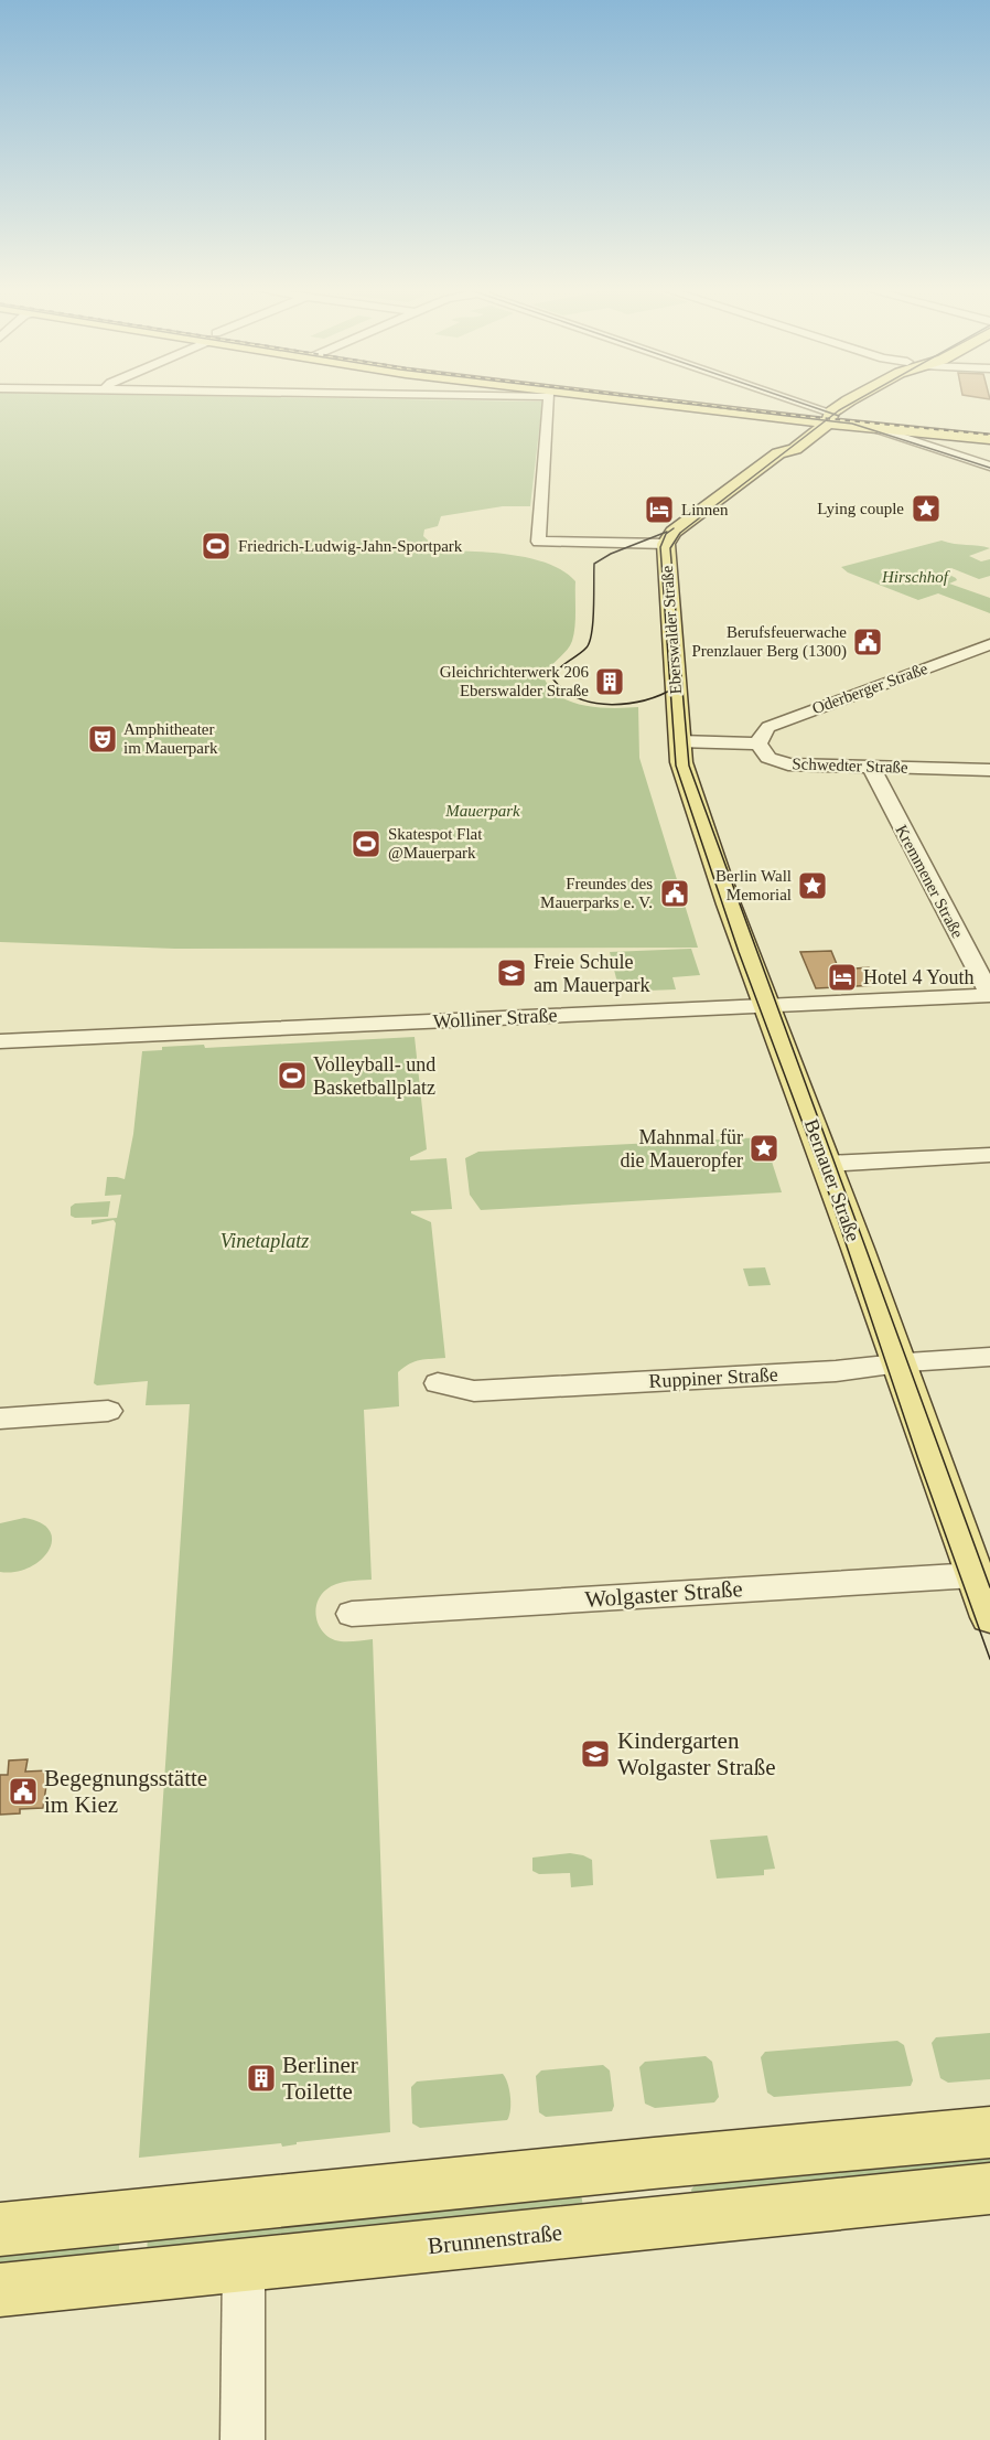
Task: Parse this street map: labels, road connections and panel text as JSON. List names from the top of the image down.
{
  "streets": {
    "main road": ["Eberswalder Straße", "Bernauer Straße", "Brunnenstraße"],
    "street": [
      "Oderberger Straße",
      "Schwedter Straße",
      "Kremmener Straße",
      "Wolliner Straße",
      "Ruppiner Straße",
      "Wolgaster Straße"
    ]
  },
  "crossings": [
    ["Eberswalder Straße", "Bernauer Straße"],
    ["Oderberger Straße", "Schwedter Straße"],
    ["Schwedter Straße", "Kremmener Straße"],
    ["Kremmener Straße", "Wolliner Straße"],
    ["Wolliner Straße", "Bernauer Straße"],
    ["Bernauer Straße", "Ruppiner Straße"],
    ["Bernauer Straße", "Wolgaster Straße"]
  ],
  "parks": ["Hirschhof", "Mauerpark", "Vinetaplatz"],
  "places": {
    "place": ["Lying couple", "Berlin Wall Memorial", "Mahnmal für die Maueropfer"],
    "hotel": ["Linnen", "Hotel 4 Youth"],
    "sports": ["Friedrich-Ludwig-Jahn-Sportpark", "Skatespot Flat @Mauerpark", "Volleyball- und Basketballplatz"],
    "public building": ["Berufsfeuerwache Prenzlauer Berg (1300)", "Freundes des Mauerparks e. V.", "Begegnungsstätte im Kiez"],
    "building": ["Gleichrichterwerk 206 Eberswalder Straße", "Berliner Toilette"],
    "theatre": ["Amphitheater im Mauerpark"],
    "school or university": ["Freie Schule am Mauerpark", "Kindergarten Wolgaster Straße"]
  }
}
